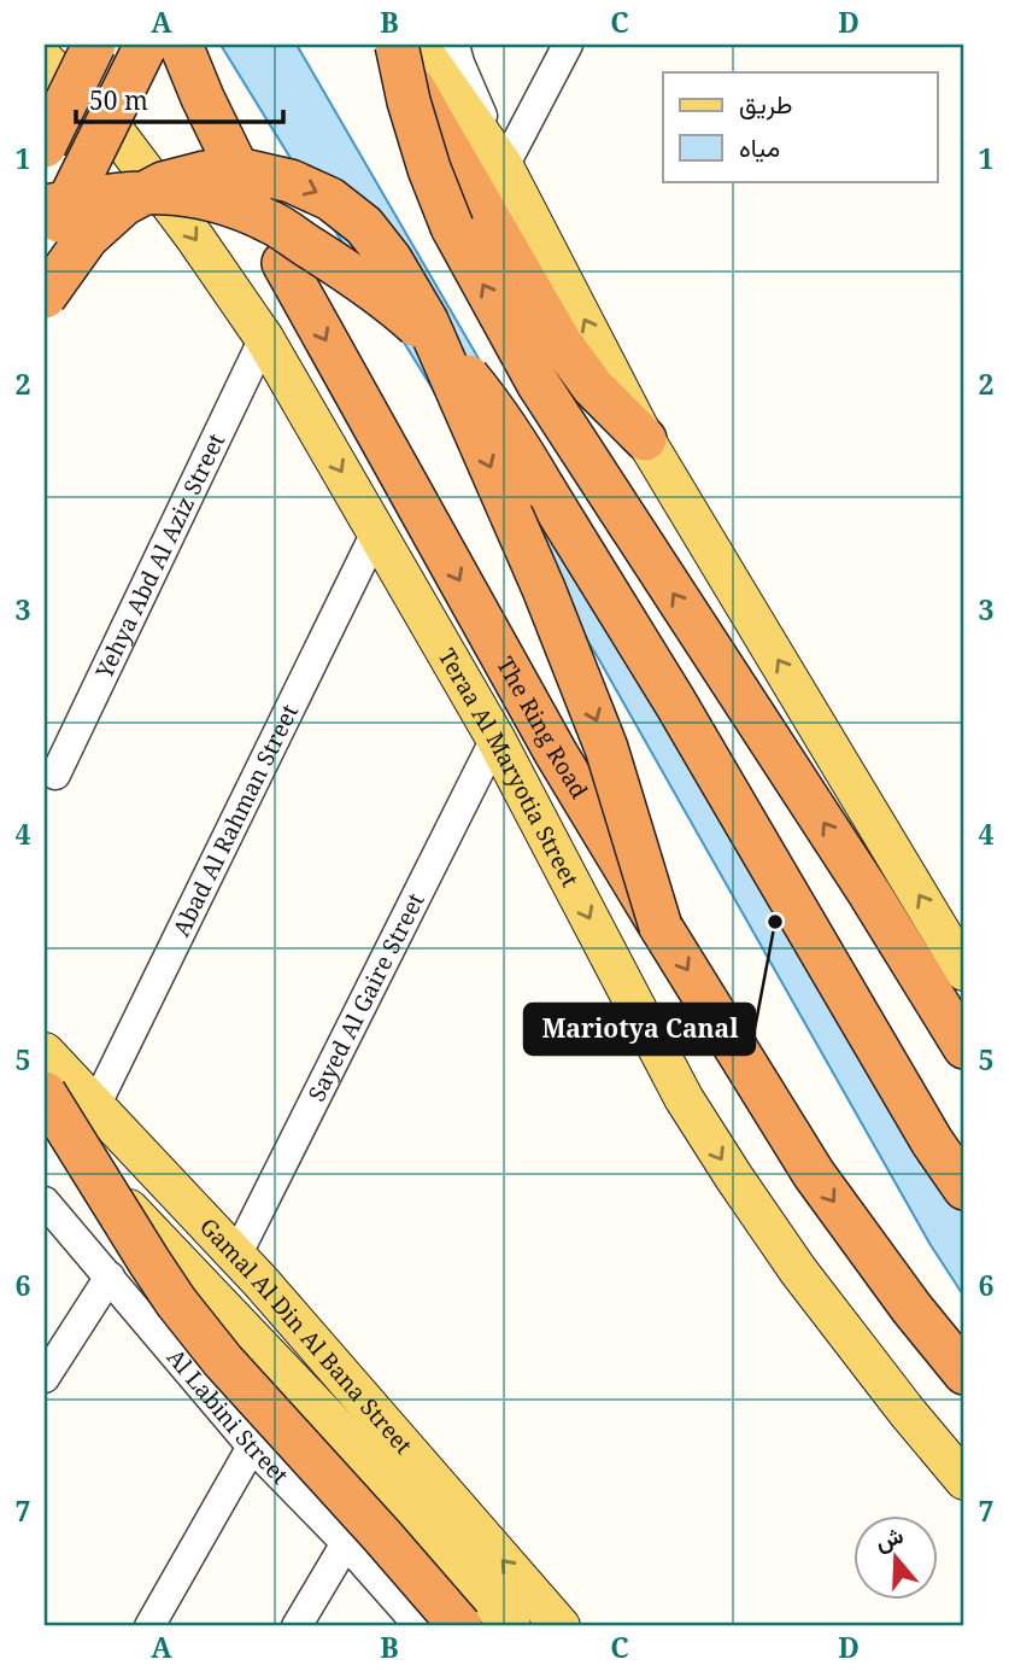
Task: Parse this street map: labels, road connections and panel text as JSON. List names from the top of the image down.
{
  "streets": {
    "highway": ["The Ring Road"],
    "main road": ["Teraa Al Maryotia Street", "Gamal Al Din Al Bana Street"],
    "street": [
      "Yehya Abd Al Aziz Street",
      "Abad Al Rahman Street",
      "Sayed Al Gaire Street",
      "Al Labini Street"
    ]
  },
  "crossings": [
    ["Yehya Abd Al Aziz Street", "Teraa Al Maryotia Street"],
    ["Teraa Al Maryotia Street", "Abad Al Rahman Street"],
    ["Teraa Al Maryotia Street", "Sayed Al Gaire Street"],
    ["Abad Al Rahman Street", "Gamal Al Din Al Bana Street"],
    ["Sayed Al Gaire Street", "Gamal Al Din Al Bana Street"]
  ],
  "places": ["Mariotya Canal"],
  "legend": ["طريق", "مياه"],
  "scale_bar": "50 m",
  "north": "top",
  "grid": {
    "columns": [
      "A",
      "B",
      "C",
      "D"
    ],
    "rows": [
      "1",
      "2",
      "3",
      "4",
      "5",
      "6",
      "7"
    ]
  }
}
